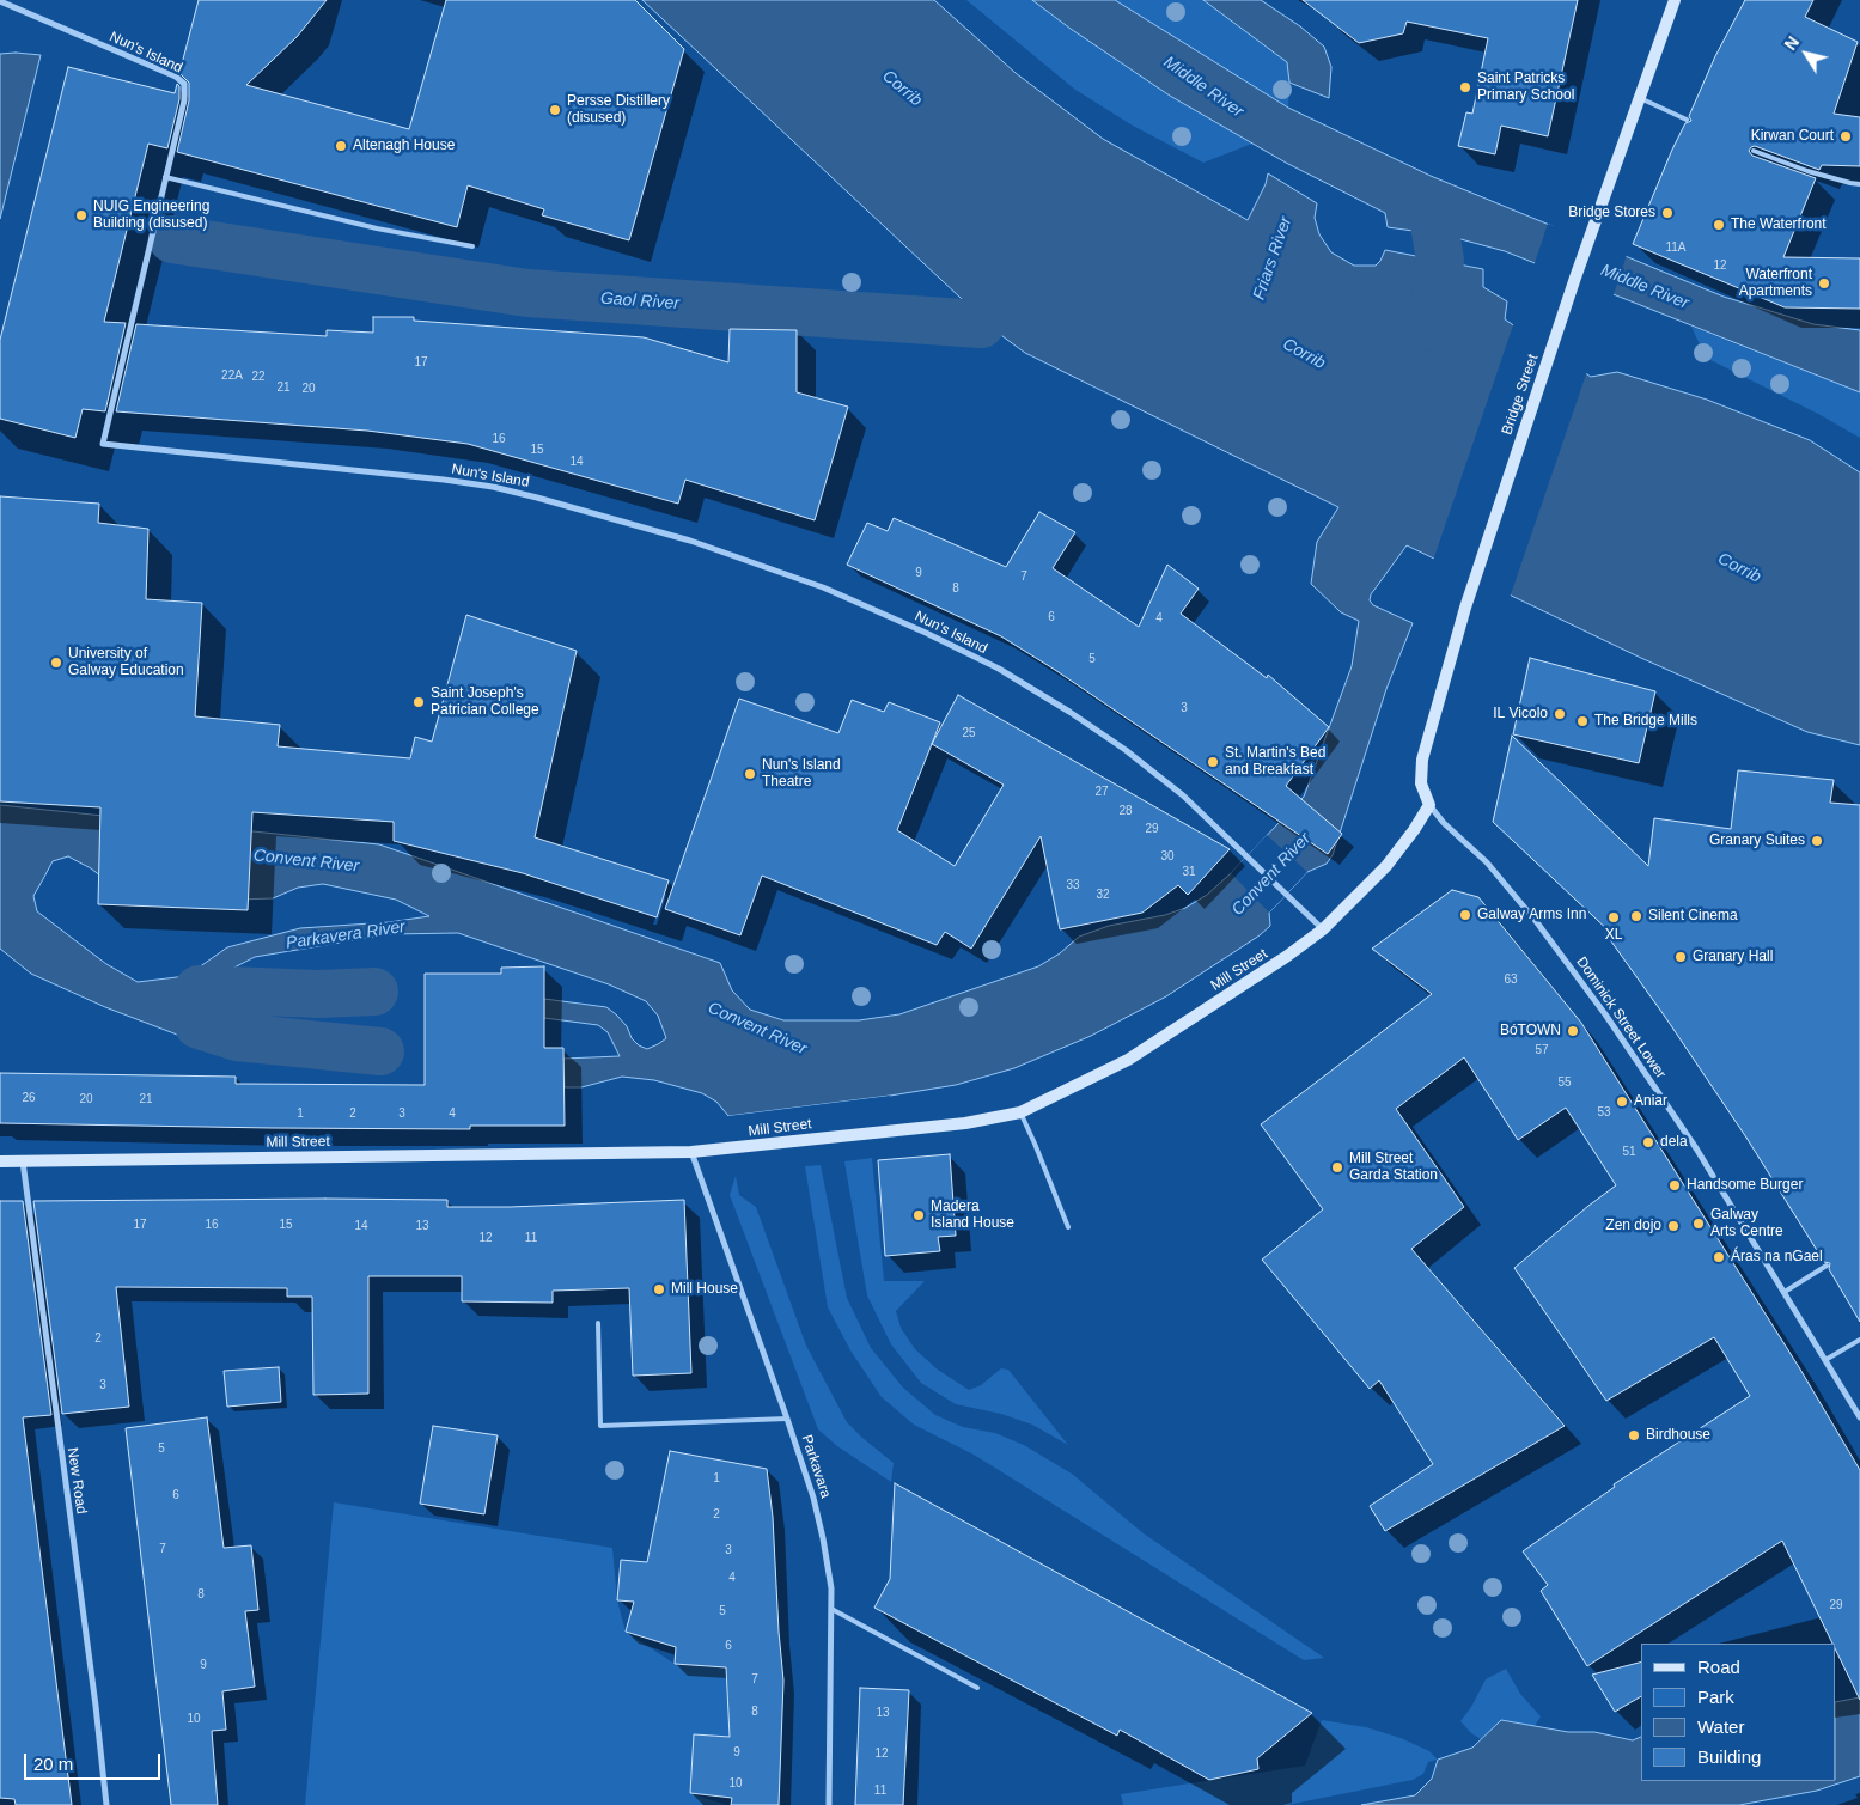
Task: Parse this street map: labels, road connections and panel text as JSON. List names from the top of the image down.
{
  "streets": {
    "street": [
      "Nun's Island",
      "Bridge Street",
      "Mill Street",
      "Dominick Street Lower",
      "Parkavara",
      "New Road"
    ]
  },
  "crossings": [
    ["Nun's Island", "Mill Street"],
    ["Bridge Street", "Mill Street"],
    ["Bridge Street", "Dominick Street Lower"],
    ["Mill Street", "Dominick Street Lower"],
    ["Mill Street", "Parkavara"],
    ["Mill Street", "New Road"]
  ],
  "water": [
    "Middle River",
    "Corrib",
    "Friars River",
    "Gaol River",
    "Convent River",
    "Parkavera River"
  ],
  "places": [
    "Saint Patricks Primary School",
    "Persse Distillery (disused)",
    "Kirwan Court",
    "Altenagh House",
    "Bridge Stores",
    "NUIG Engineering Building (disused)",
    "The Waterfront",
    "Waterfront Apartments",
    "University of Galway Education",
    "Saint Joseph's Patrician College",
    "IL Vicolo",
    "The Bridge Mills",
    "St. Martin's Bed and Breakfast",
    "Nun's Island Theatre",
    "Granary Suites",
    "Galway Arms Inn",
    "Silent Cinema",
    "XL",
    "Granary Hall",
    "BóTOWN",
    "Aniar",
    "dela",
    "Mill Street Garda Station",
    "Handsome Burger",
    "Madera Island House",
    "Galway Arts Centre",
    "Zen dojo",
    "Áras na nGael",
    "Mill House",
    "Birdhouse"
  ],
  "house_numbers": [
    "11A",
    "12",
    "17",
    "22A",
    "22",
    "21",
    "20",
    "16",
    "15",
    "14",
    "9",
    "7",
    "8",
    "6",
    "4",
    "5",
    "3",
    "25",
    "27",
    "28",
    "29",
    "30",
    "31",
    "33",
    "32",
    "63",
    "57",
    "55",
    "26",
    "20",
    "21",
    "53",
    "1",
    "2",
    "3",
    "4",
    "51",
    "17",
    "16",
    "15",
    "14",
    "13",
    "12",
    "11",
    "2",
    "3",
    "5",
    "1",
    "6",
    "2",
    "7",
    "3",
    "4",
    "8",
    "29",
    "5",
    "6",
    "9",
    "7",
    "8",
    "13",
    "10",
    "9",
    "12",
    "10",
    "11"
  ],
  "legend": [
    "Road",
    "Park",
    "Water",
    "Building"
  ],
  "scale_bar": "20 m",
  "north": "top left"
}
